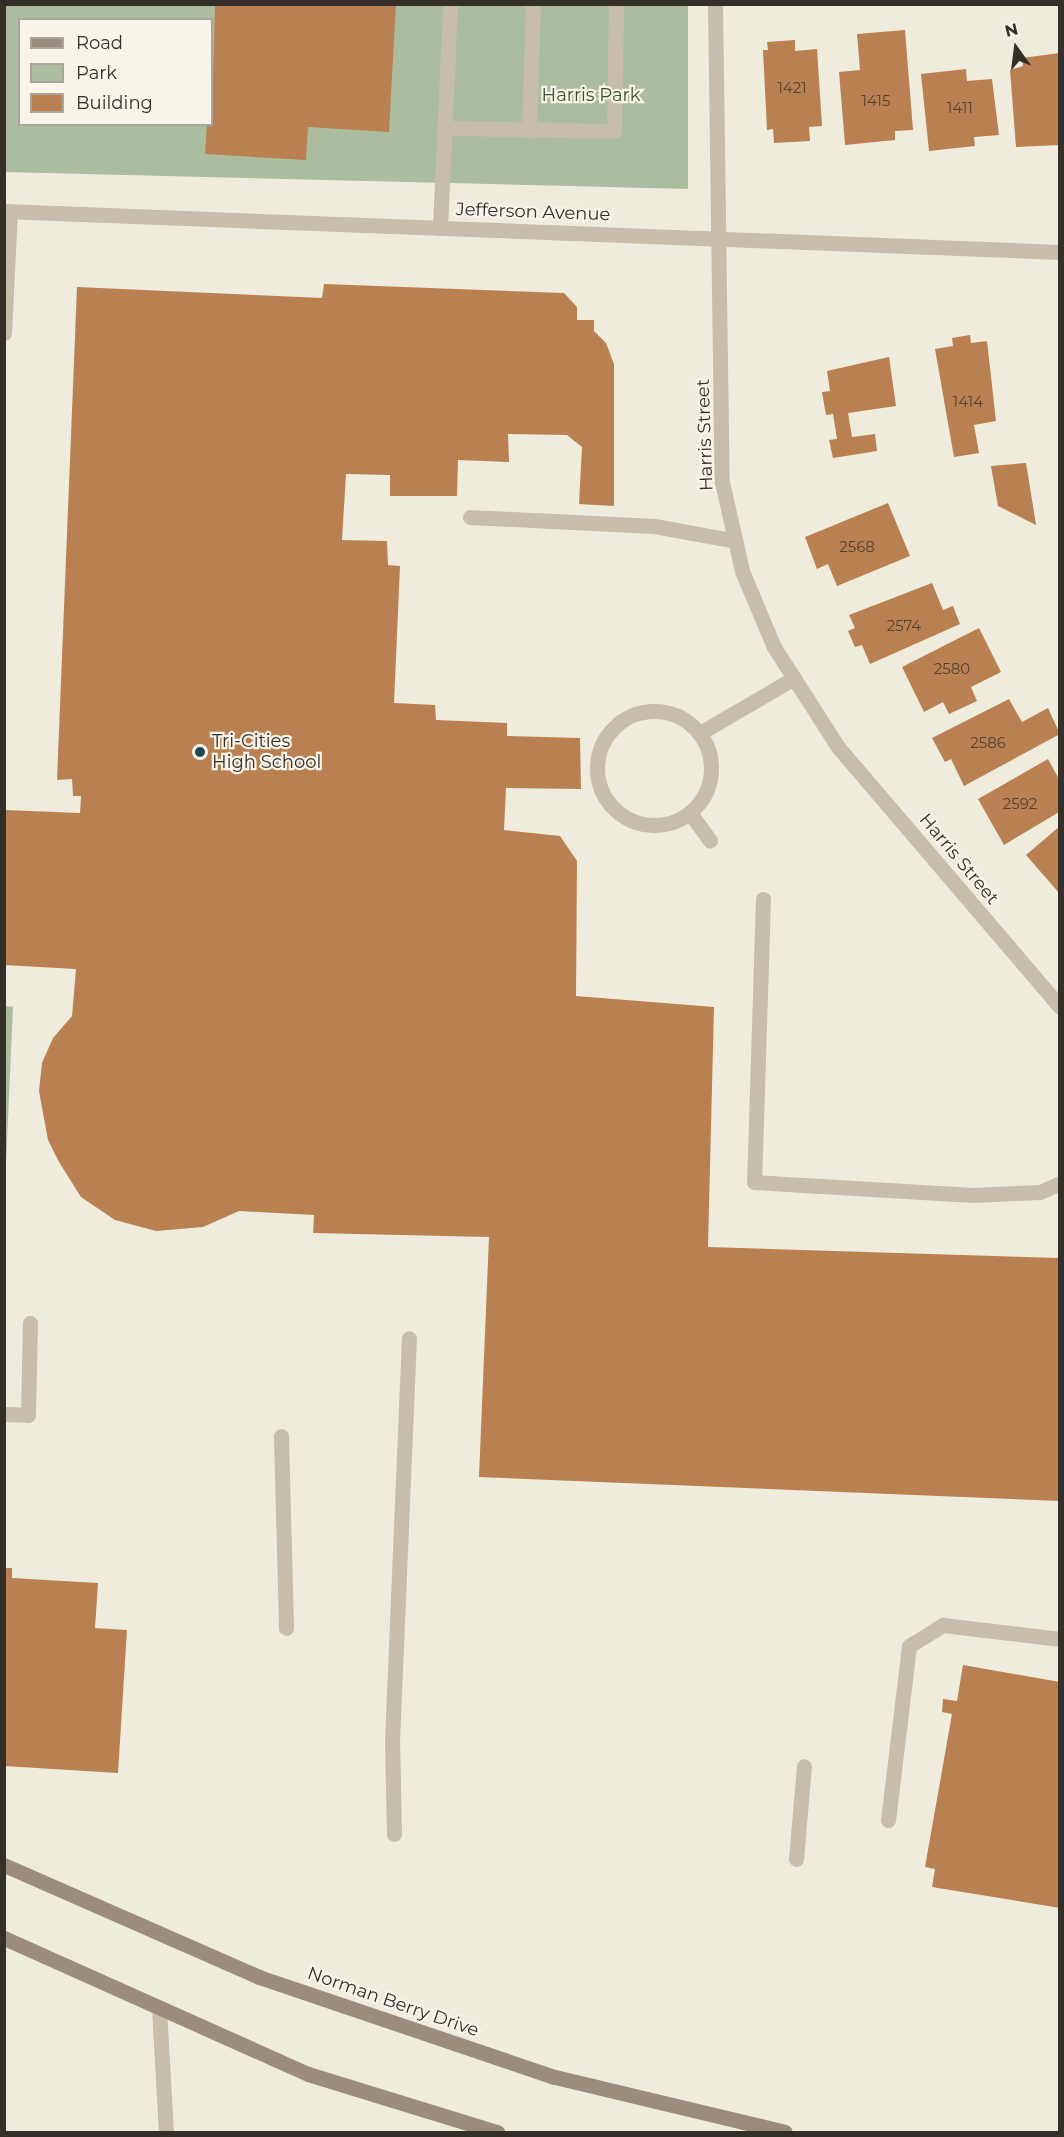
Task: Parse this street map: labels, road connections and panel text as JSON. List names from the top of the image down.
{
  "streets": {
    "main road": ["Norman Berry Drive"],
    "street": ["Jefferson Avenue", "Harris Street"]
  },
  "crossings": [
    ["Jefferson Avenue", "Harris Street"]
  ],
  "parks": ["Harris Park"],
  "places": ["Tri-Cities High School"],
  "house_numbers": [
    "1421",
    "1415",
    "1411",
    "1414",
    "2568",
    "2574",
    "2580",
    "2586",
    "2592"
  ],
  "legend": ["Road", "Park", "Building"],
  "north": "top"
}
